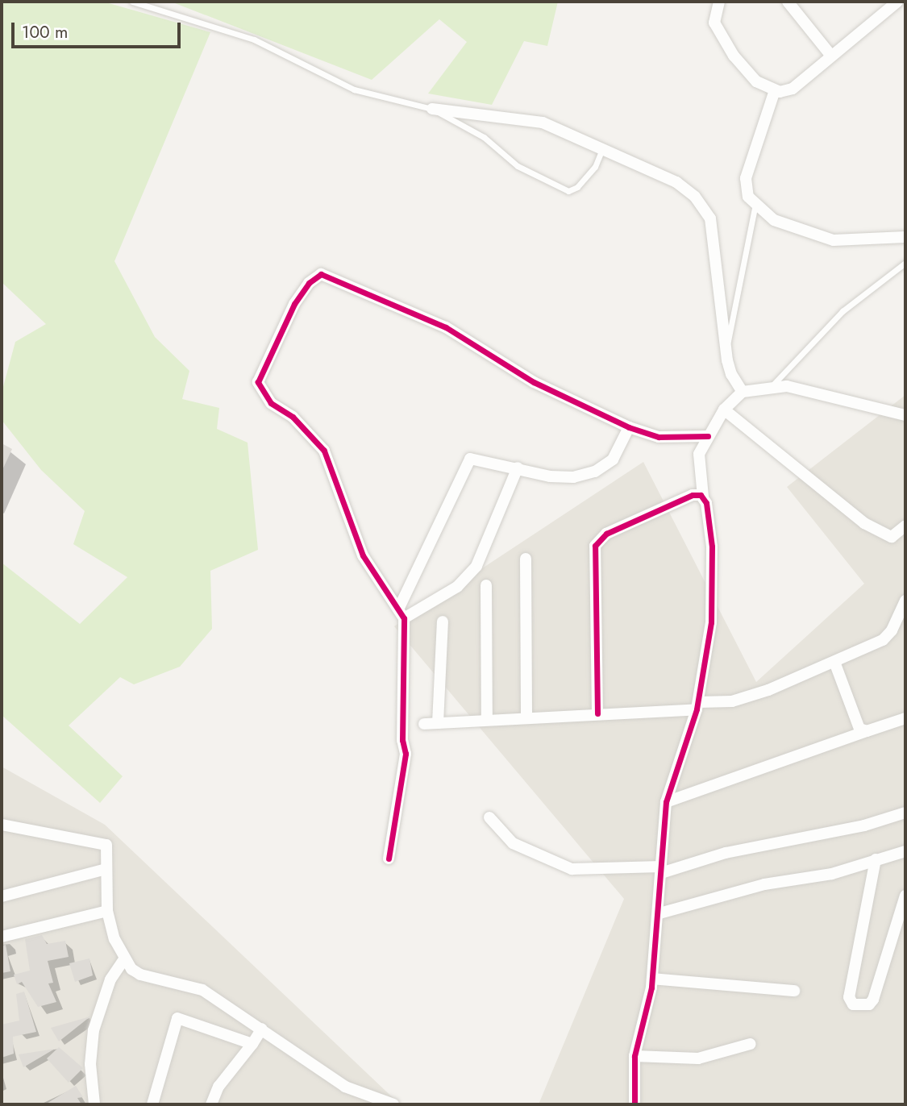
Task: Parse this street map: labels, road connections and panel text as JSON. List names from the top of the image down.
{
  "scale_bar": "100 m"
}
